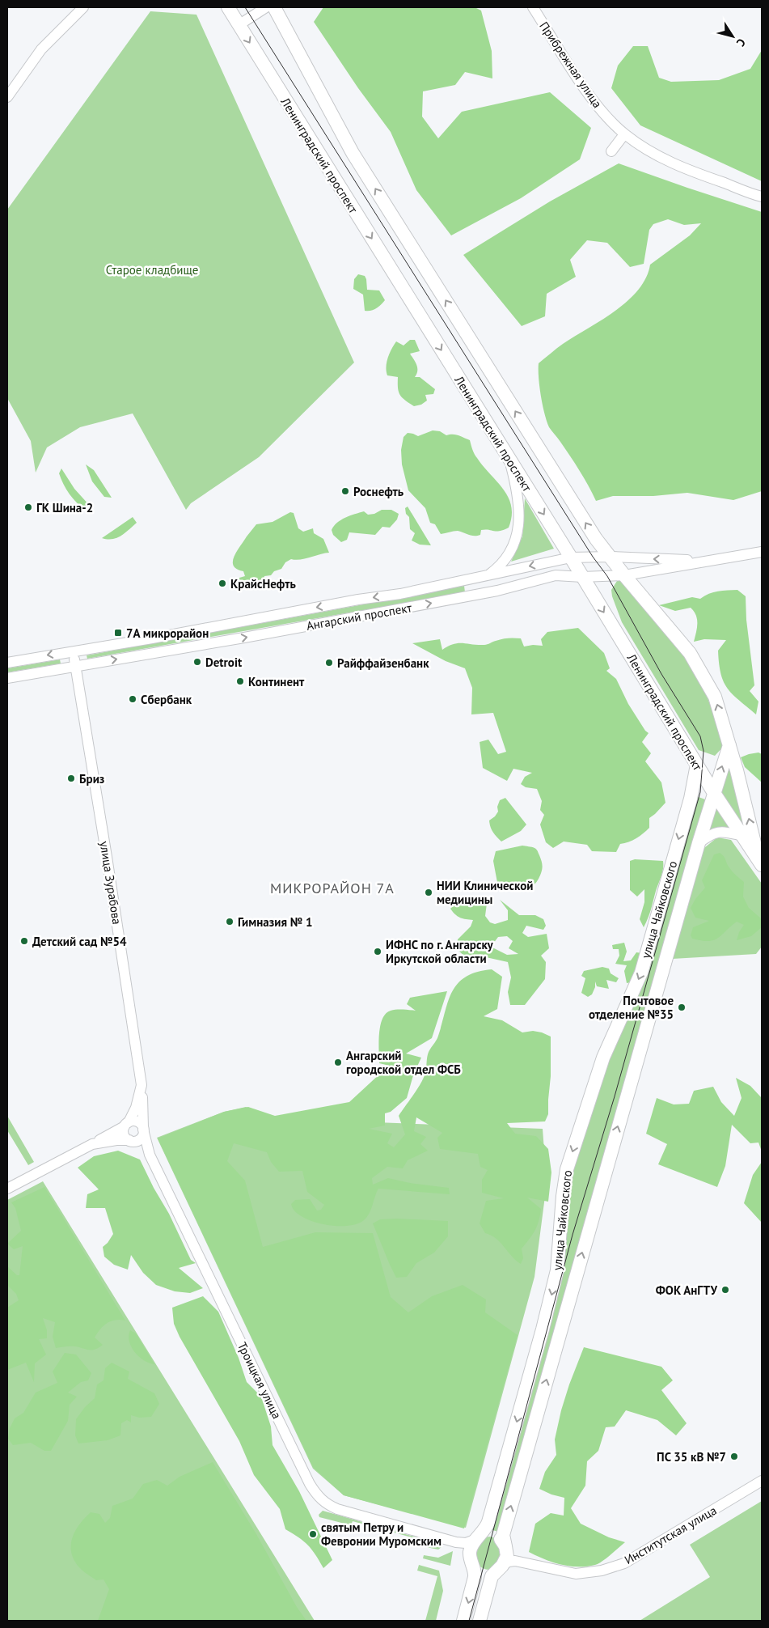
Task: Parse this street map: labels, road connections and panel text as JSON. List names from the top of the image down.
{
  "streets": {
    "main road": ["Ленинградский проспект", "улица Чайковского"],
    "street": [
      "Прибрежная улица",
      "Ангарский проспект",
      "улица Зурабова",
      "Троицкая улица",
      "Институтская улица"
    ]
  },
  "crossings": [
    ["Ленинградский проспект", "Ангарский проспект"],
    ["Ленинградский проспект", "улица Чайковского"],
    ["Ангарский проспект", "улица Зурабова"],
    ["улица Зурабова", "Троицкая улица"],
    ["улица Чайковского", "Институтская улица"]
  ],
  "districts": ["МИКРОРАЙОН 7А"],
  "parks": ["Старое кладбище"],
  "places": {
    "other": [
      "Роснефть",
      "ГК Шина-2",
      "КрайсНефть",
      "Detroit",
      "Райффайзенбанк",
      "Континент",
      "Сбербанк",
      "Бриз",
      "НИИ Клинической медицины",
      "Гимназия № 1",
      "Детский сад №54",
      "ИФНС по г. Ангарску Иркутской области",
      "Почтовое отделение №35",
      "Ангарский городской отдел ФСБ",
      "ФОК АнГТУ",
      "ПС 35 кВ №7",
      "святым Петру и Февронии Муромским"
    ],
    "transit": ["7А микрорайон"]
  },
  "north": "bottom right"
}
